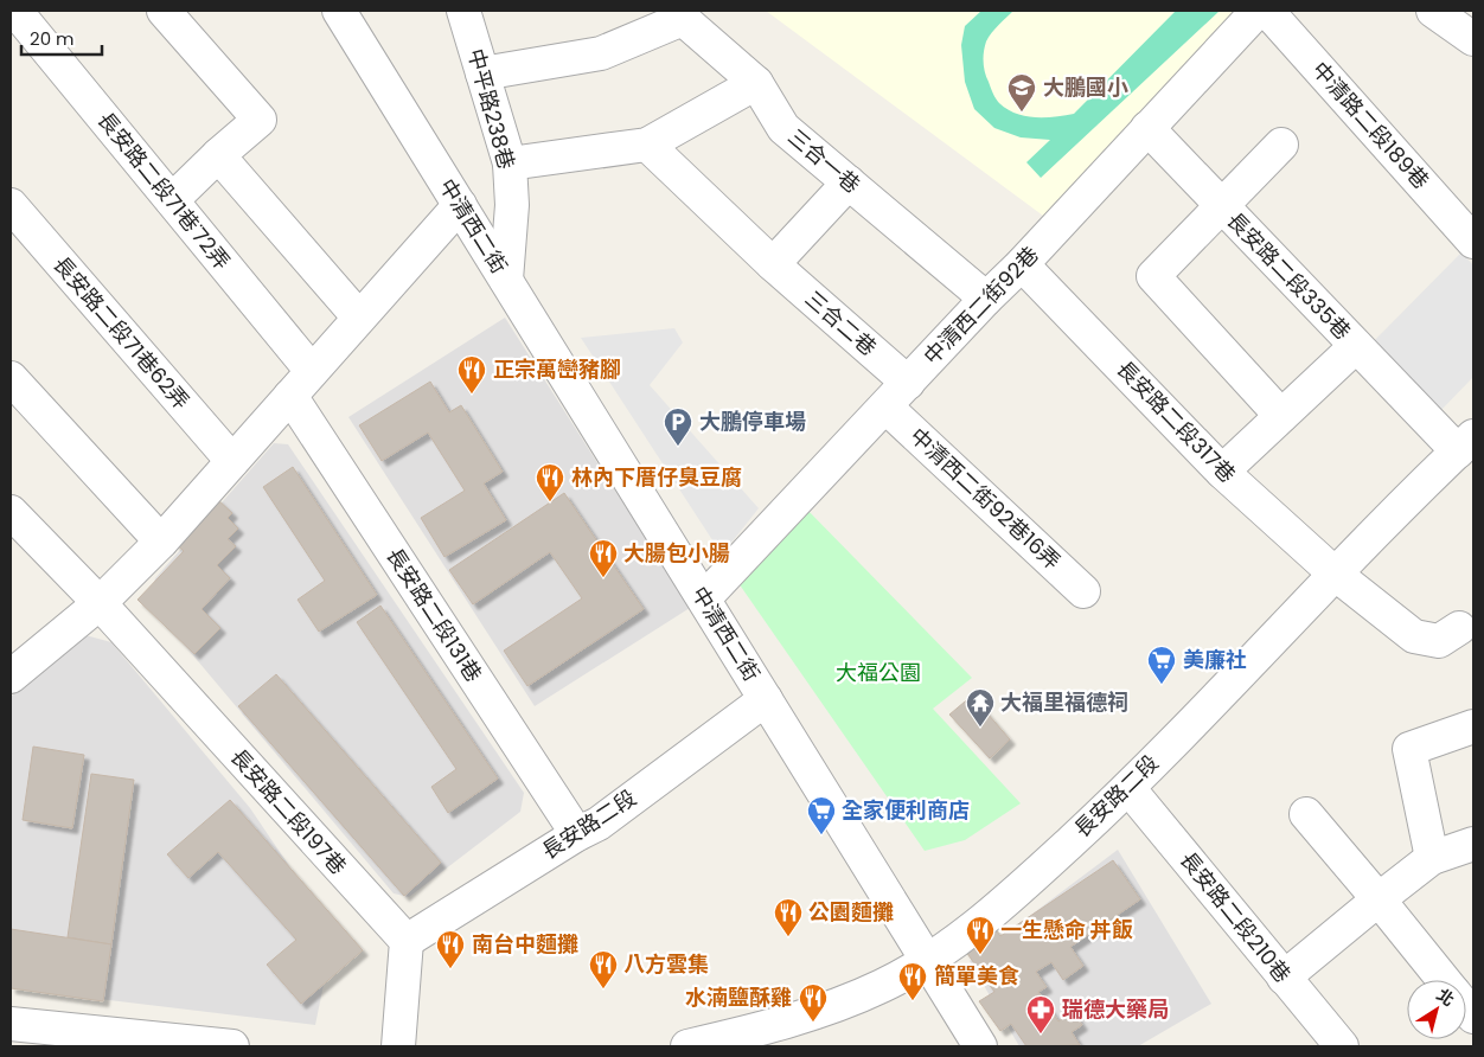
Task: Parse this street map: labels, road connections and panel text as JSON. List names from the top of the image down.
{
  "streets": {
    "street": [
      "中平路238巷",
      "中清路二段189巷",
      "三合一巷",
      "長安路二段71巷˙72弄",
      "中清西二街",
      "長安路二段335巷",
      "中清西二街92巷",
      "三合二巷",
      "長安路二段71巷62弄",
      "長安路二段317巷",
      "中清西二街92巷16弄",
      "長安路二段131巷",
      "長安路二段",
      "長安路二段197巷",
      "長安路二段210巷"
    ]
  },
  "crossings": [
    ["中平路238巷", "中清西二街"],
    ["三合一巷", "中清西二街92巷"],
    ["中清西二街", "中清西二街92巷"],
    ["中清西二街", "長安路二段"],
    ["長安路二段335巷", "中清西二街92巷"],
    ["長安路二段335巷", "長安路二段317巷"],
    ["長安路二段335巷", "長安路二段"],
    ["中清西二街92巷", "三合二巷"],
    ["中清西二街92巷", "長安路二段317巷"],
    ["中清西二街92巷", "中清西二街92巷16弄"],
    ["長安路二段317巷", "長安路二段"],
    ["長安路二段131巷", "長安路二段"],
    ["長安路二段", "長安路二段197巷"],
    ["長安路二段", "長安路二段210巷"]
  ],
  "parks": ["大福公園"],
  "places": {
    "school or university": ["大鵬國小"],
    "restaurant": [
      "正宗萬巒豬腳",
      "林內下厝仔臭豆腐",
      "大腸包小腸",
      "公園麵攤",
      "一生懸命 丼飯",
      "南台中麵攤",
      "八方雲集",
      "簡單美食",
      "水湳鹽酥雞"
    ],
    "parking": ["大鵬停車場"],
    "supermarket": ["美廉社", "全家便利商店"],
    "temple": ["大福里福德祠"],
    "pharmacy": ["瑞德大藥局"]
  },
  "scale_bar": "20 m",
  "north": "top right"
}
